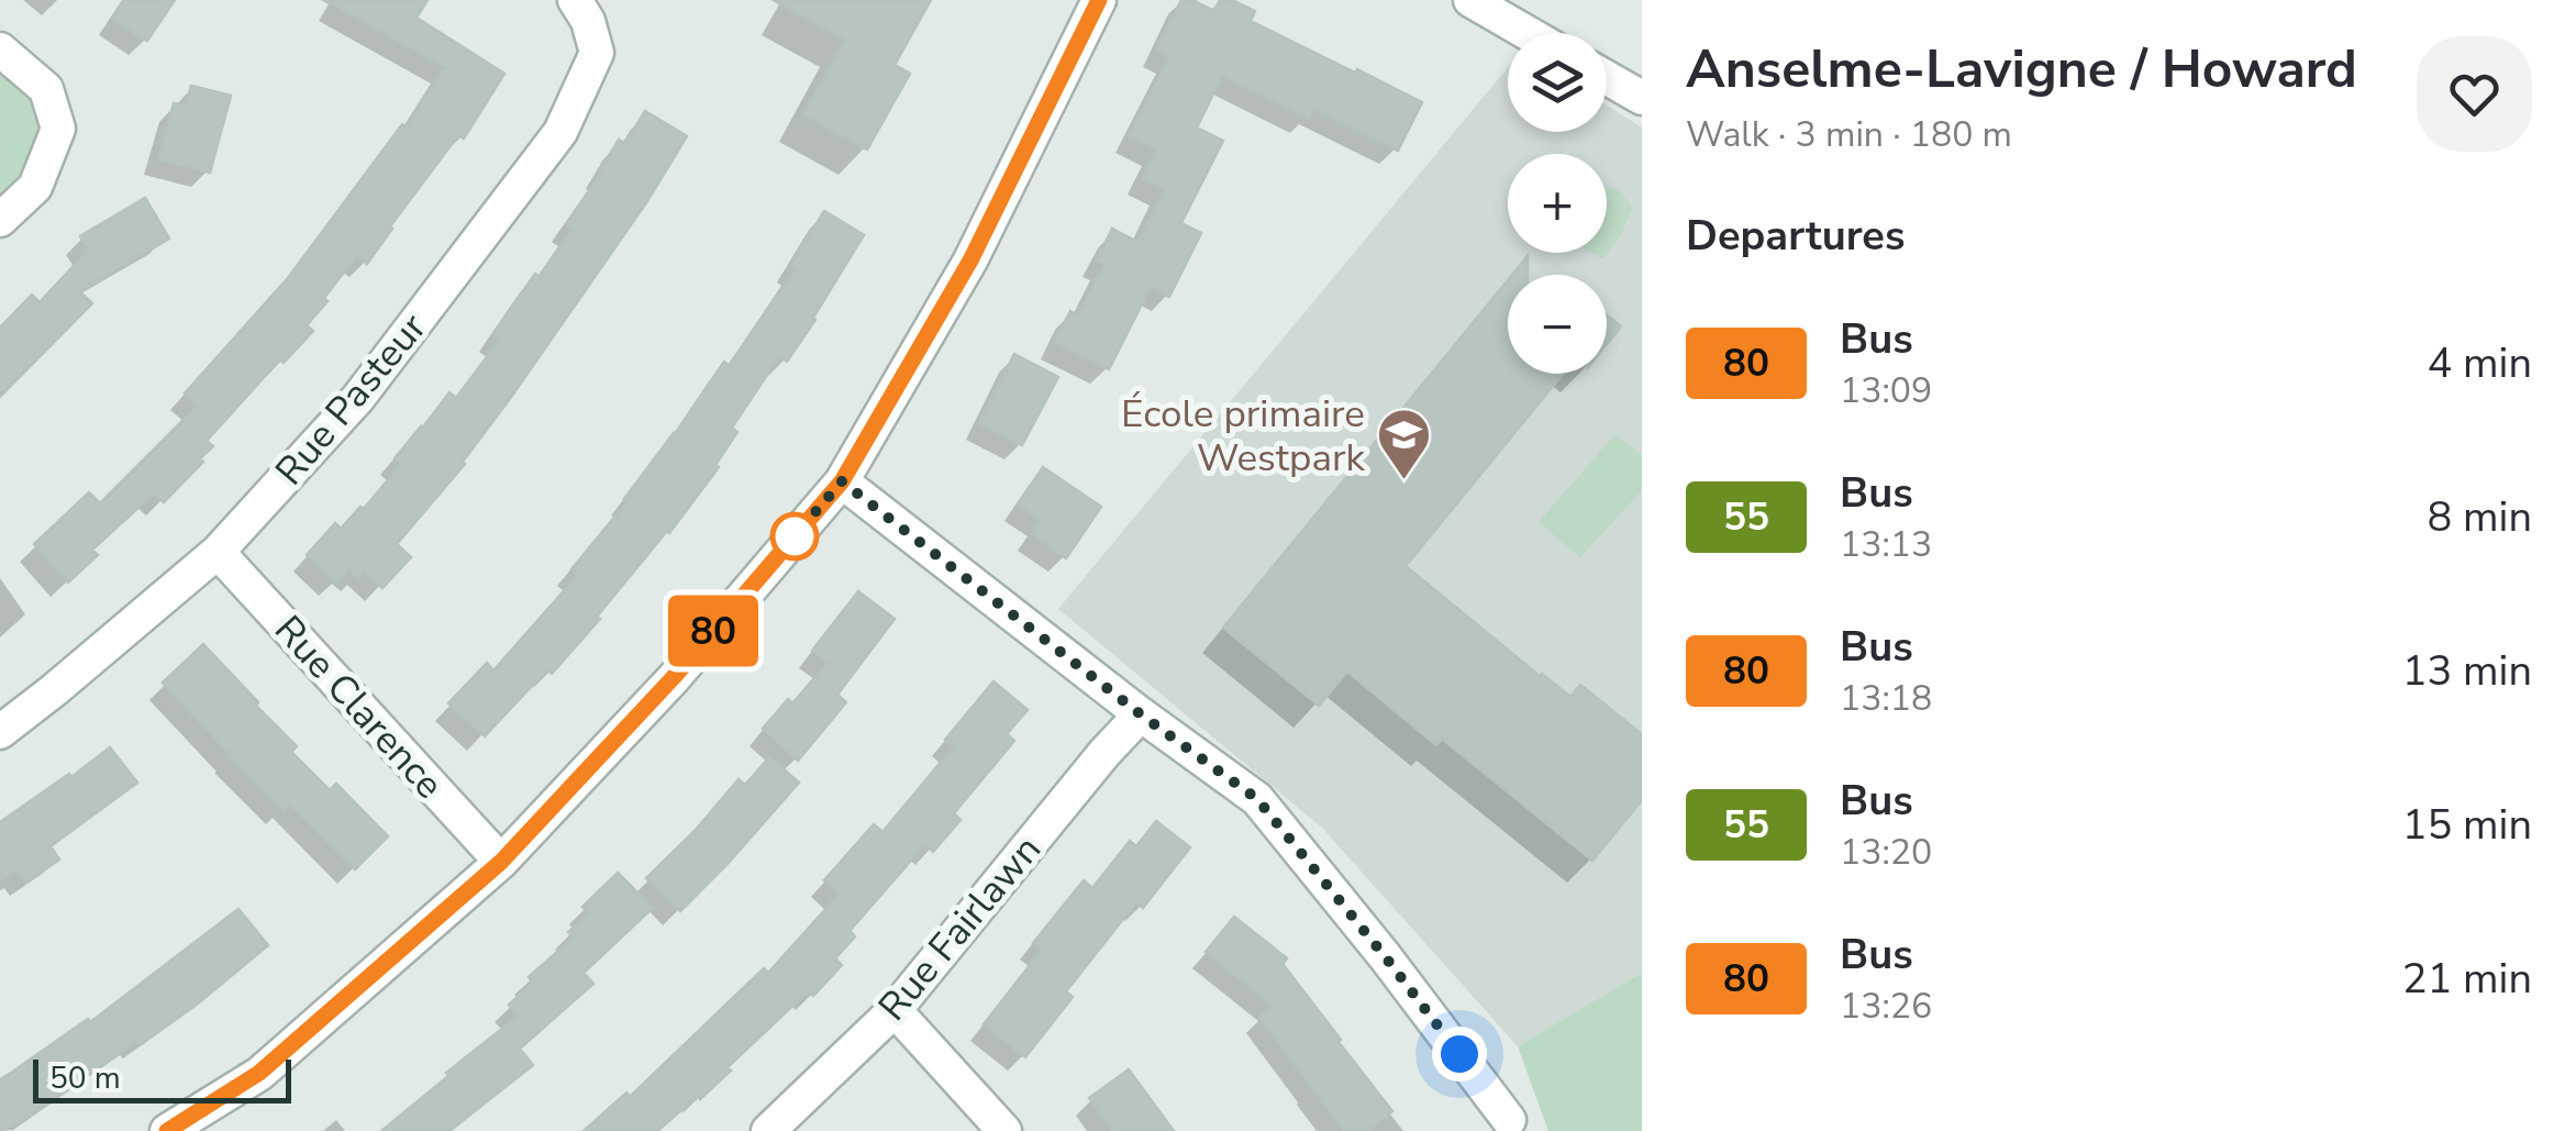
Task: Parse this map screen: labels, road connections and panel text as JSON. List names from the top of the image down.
{
  "streets": {
    "street": ["Rue Pasteur", "Rue Clarence", "Rue Fairlawn"]
  },
  "crossings": [
    ["Rue Pasteur", "Rue Clarence"]
  ],
  "places": {
    "school or university": ["École primaire Westpark"]
  },
  "lines": ["bus line 80"],
  "scale_bar": "50 m",
  "page": {
    "on_map": "80",
    "heading": [
      ["Anselme-Lavigne / Howard", "Walk · 3 min · 180 m"],
      "Departures"
    ],
    "map_buttons": ["+", "−"],
    "list": [
      {
        "mark": "80",
        "name": "Bus",
        "note": "13:09",
        "value": "4 min"
      },
      {
        "mark": "55",
        "name": "Bus",
        "note": "13:13",
        "value": "8 min"
      },
      {
        "mark": "80",
        "name": "Bus",
        "note": "13:18",
        "value": "13 min"
      },
      {
        "mark": "55",
        "name": "Bus",
        "note": "13:20",
        "value": "15 min"
      },
      {
        "mark": "80",
        "name": "Bus",
        "note": "13:26",
        "value": "21 min"
      }
    ],
    "scale": "50 m"
  }
}
